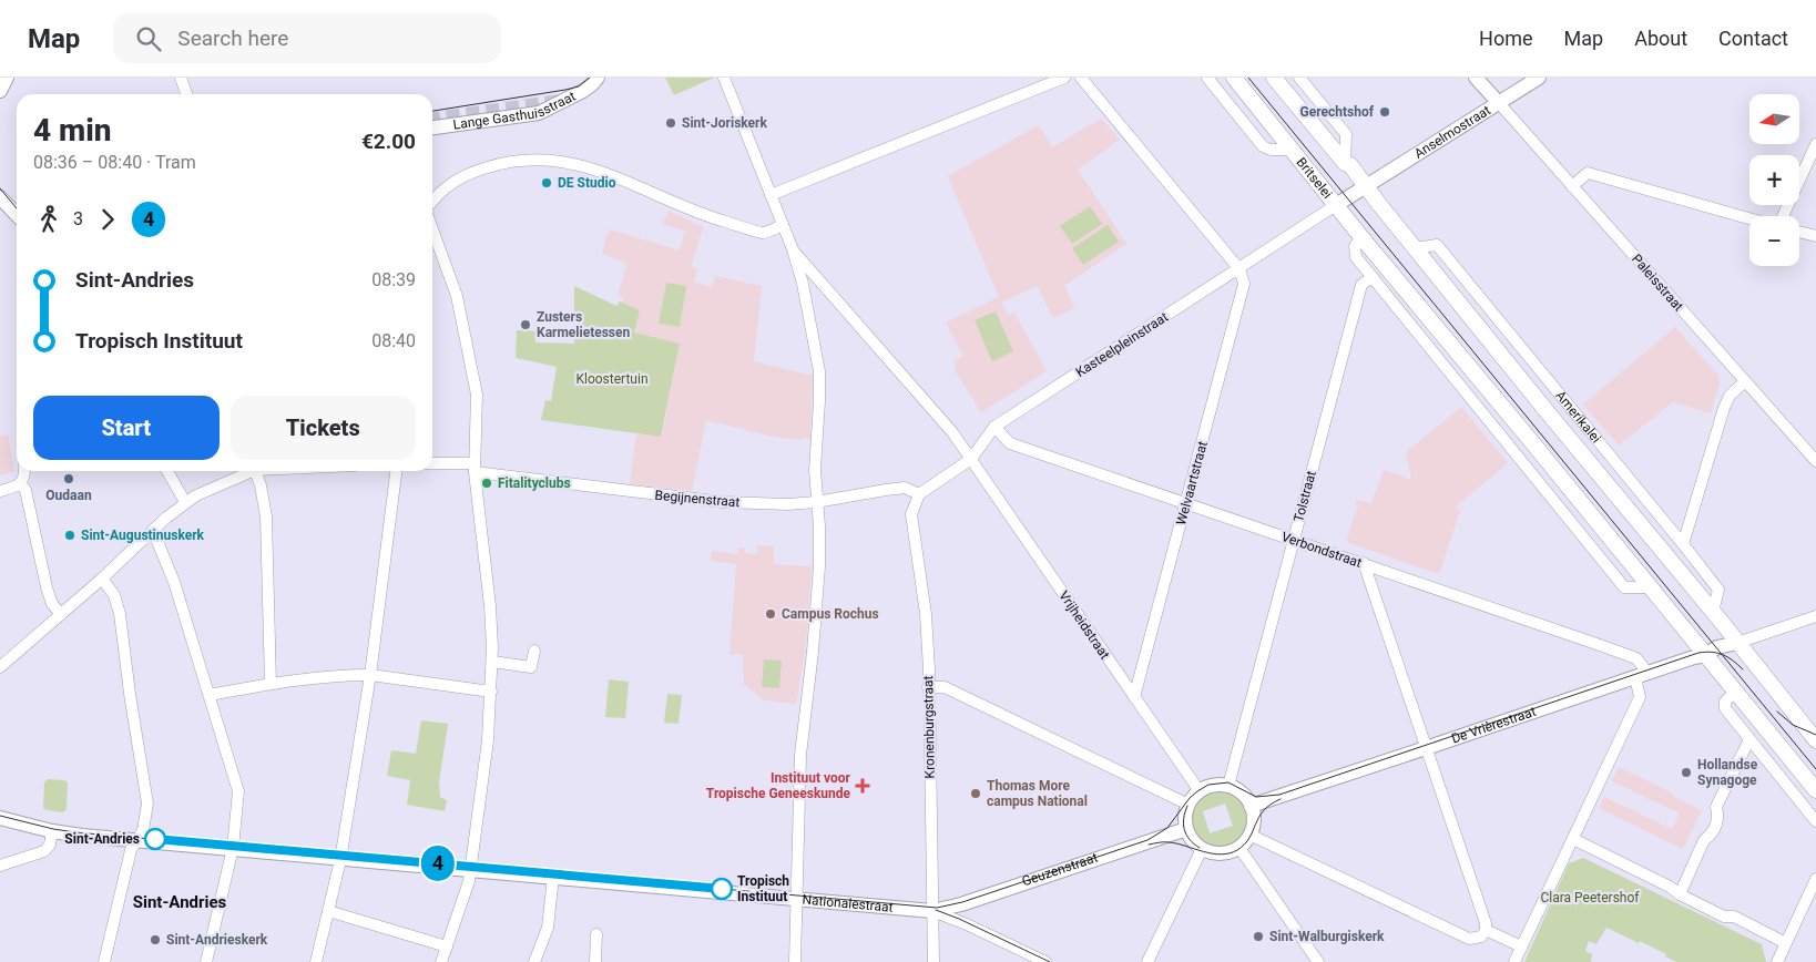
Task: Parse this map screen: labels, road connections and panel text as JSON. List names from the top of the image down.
{
  "streets": {
    "main road": ["Britselei", "Amerikalei"],
    "street": [
      "Lange Gasthuisstraat",
      "Anselmostraat",
      "Paleisstraat",
      "Kasteelpleinstraat",
      "Welvaartstraat",
      "Tolstraat",
      "Begijnenstraat",
      "Verbondstraat",
      "Vrijheidstraat",
      "De Vrièrestraat",
      "Kronenburgstraat",
      "Geuzenstraat",
      "Nationalestraat"
    ]
  },
  "crossings": [
    ["Anselmostraat", "Britselei"],
    ["Anselmostraat", "Paleisstraat"],
    ["Anselmostraat", "Amerikalei"],
    ["Britselei", "Kasteelpleinstraat"],
    ["Britselei", "Amerikalei"],
    ["Kasteelpleinstraat", "Welvaartstraat"],
    ["Kasteelpleinstraat", "Begijnenstraat"],
    ["Kasteelpleinstraat", "Verbondstraat"],
    ["Kasteelpleinstraat", "Vrijheidstraat"],
    ["Kasteelpleinstraat", "Kronenburgstraat"],
    ["Amerikalei", "De Vrièrestraat"],
    ["Welvaartstraat", "Verbondstraat"],
    ["Welvaartstraat", "Vrijheidstraat"],
    ["Tolstraat", "Verbondstraat"],
    ["Tolstraat", "Vrijheidstraat"],
    ["Tolstraat", "De Vrièrestraat"],
    ["Tolstraat", "Geuzenstraat"],
    ["Begijnenstraat", "Kronenburgstraat"],
    ["Verbondstraat", "De Vrièrestraat"],
    ["Vrijheidstraat", "De Vrièrestraat"],
    ["Vrijheidstraat", "Geuzenstraat"],
    ["De Vrièrestraat", "Geuzenstraat"],
    ["Kronenburgstraat", "Geuzenstraat"],
    ["Kronenburgstraat", "Nationalestraat"],
    ["Geuzenstraat", "Nationalestraat"]
  ],
  "districts": ["Sint-Andries"],
  "parks": ["Kloostertuin", "Clara Peetershof"],
  "places": {
    "other": [
      "Gerechtshof",
      "Sint-Joriskerk",
      "DE Studio",
      "Zusters Karmelietessen",
      "Oudaan",
      "Fitalityclubs",
      "Sint-Augustinuskerk",
      "Campus Rochus",
      "Hollandse Synagoge",
      "Thomas More campus National",
      "Sint-Andries",
      "Tropisch Instituut",
      "Sint-Walburgiskerk",
      "Sint-Andrieskerk"
    ],
    "health": ["Instituut voor Tropische Geneeskunde"]
  },
  "lines": ["tram line 4"],
  "north": "left",
  "page": {
    "header": "Map",
    "search": "Search here",
    "nav": [
      "Home",
      "Map",
      "About",
      "Contact"
    ],
    "on_map": "4",
    "map_buttons": ["+", "−"],
    "heading": ["4 min", "08:36 – 08:40 · Tram", "€2.00"],
    "legs": ["3", "4"],
    "list": [
      {
        "name": "Sint-Andries",
        "value": "08:39"
      },
      {
        "name": "Tropisch Instituut",
        "value": "08:40"
      }
    ],
    "buttons": ["Start", "Tickets"]
  }
}
